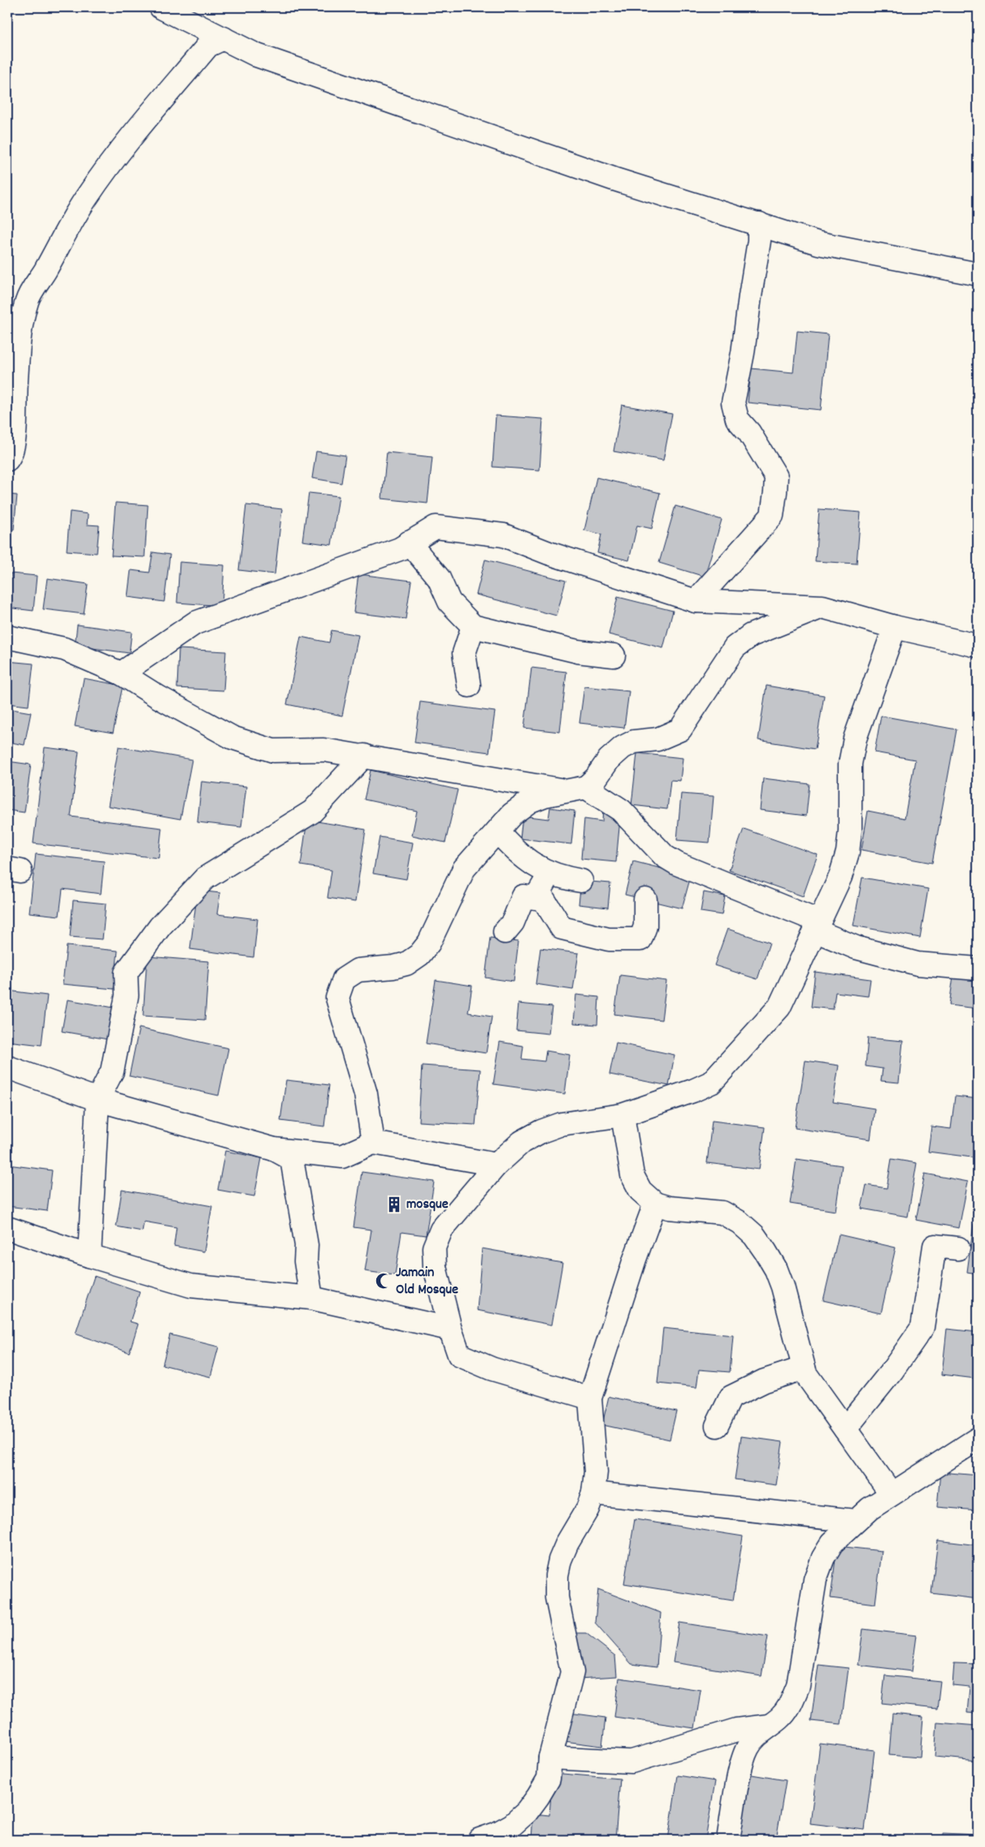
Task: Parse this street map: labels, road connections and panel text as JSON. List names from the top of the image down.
{
  "places": {
    "building": ["mosque"],
    "mosque": ["Jamain Old Mosque"]
  }
}
